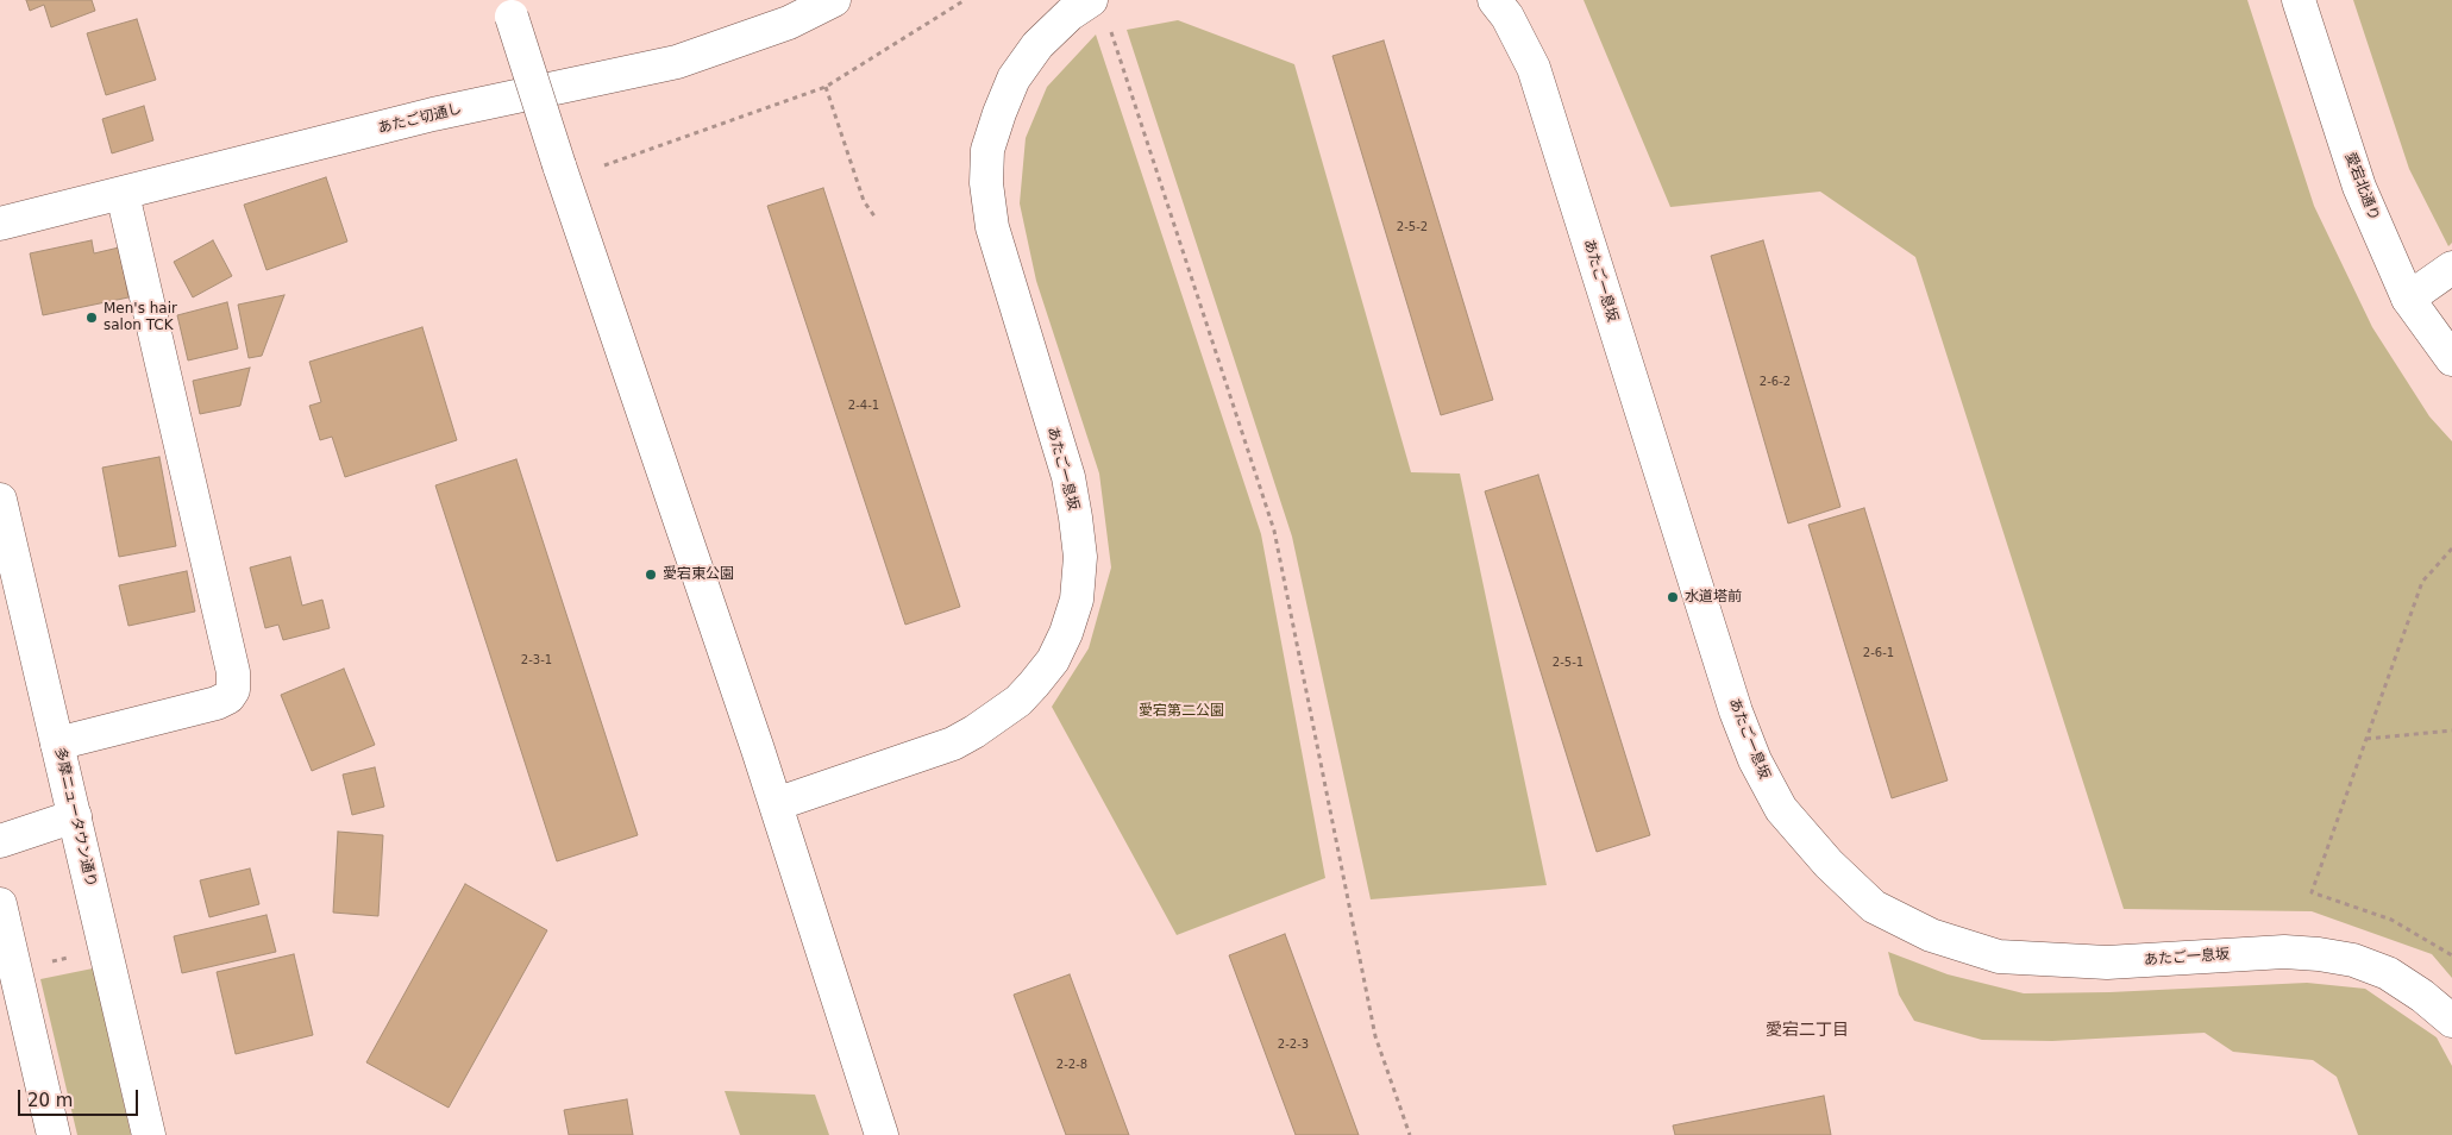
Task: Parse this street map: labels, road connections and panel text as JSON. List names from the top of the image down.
{
  "streets": {
    "street": [
      "あたご切通し",
      "愛宕北通り",
      "あたご一息坂",
      "多摩ニュータウン通り"
    ]
  },
  "districts": ["愛宕二丁目"],
  "parks": ["愛宕第二公園"],
  "places": ["Men's hair salon TCK", "愛宕東公園", "水道塔前"],
  "house_numbers": [
    "2-5-2",
    "2-6-2",
    "2-4-1",
    "2-6-1",
    "2-3-1",
    "2-5-1",
    "2-2-3",
    "2-2-8"
  ],
  "scale_bar": "20 m"
}
